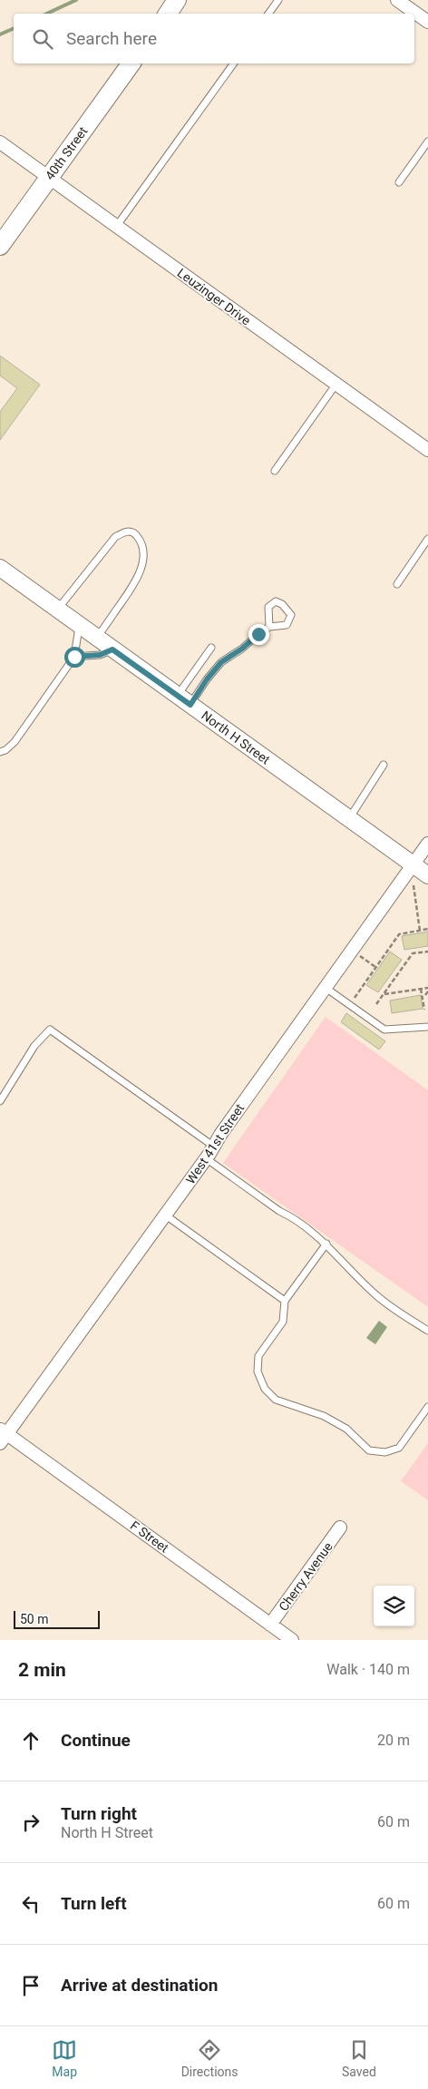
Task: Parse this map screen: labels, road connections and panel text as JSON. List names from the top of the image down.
{
  "streets": {
    "main road": ["40th Street"],
    "street": [
      "Leuzinger Drive",
      "North H Street",
      "West 41st Street",
      "F Street",
      "Cherry Avenue"
    ]
  },
  "crossings": [
    ["40th Street", "Leuzinger Drive"],
    ["North H Street", "West 41st Street"],
    ["West 41st Street", "F Street"],
    ["F Street", "Cherry Avenue"]
  ],
  "scale_bar": "50 m",
  "page": {
    "search": "Search here",
    "scale": "50 m",
    "heading": ["2 min", "Walk · 140 m"],
    "list": [
      ["Continue", "20 m"],
      ["Turn right", "North H Street", "60 m"],
      ["Turn left", "60 m"],
      "Arrive at destination"
    ],
    "nav": ["Map", "Directions", "Saved"]
  }
}
